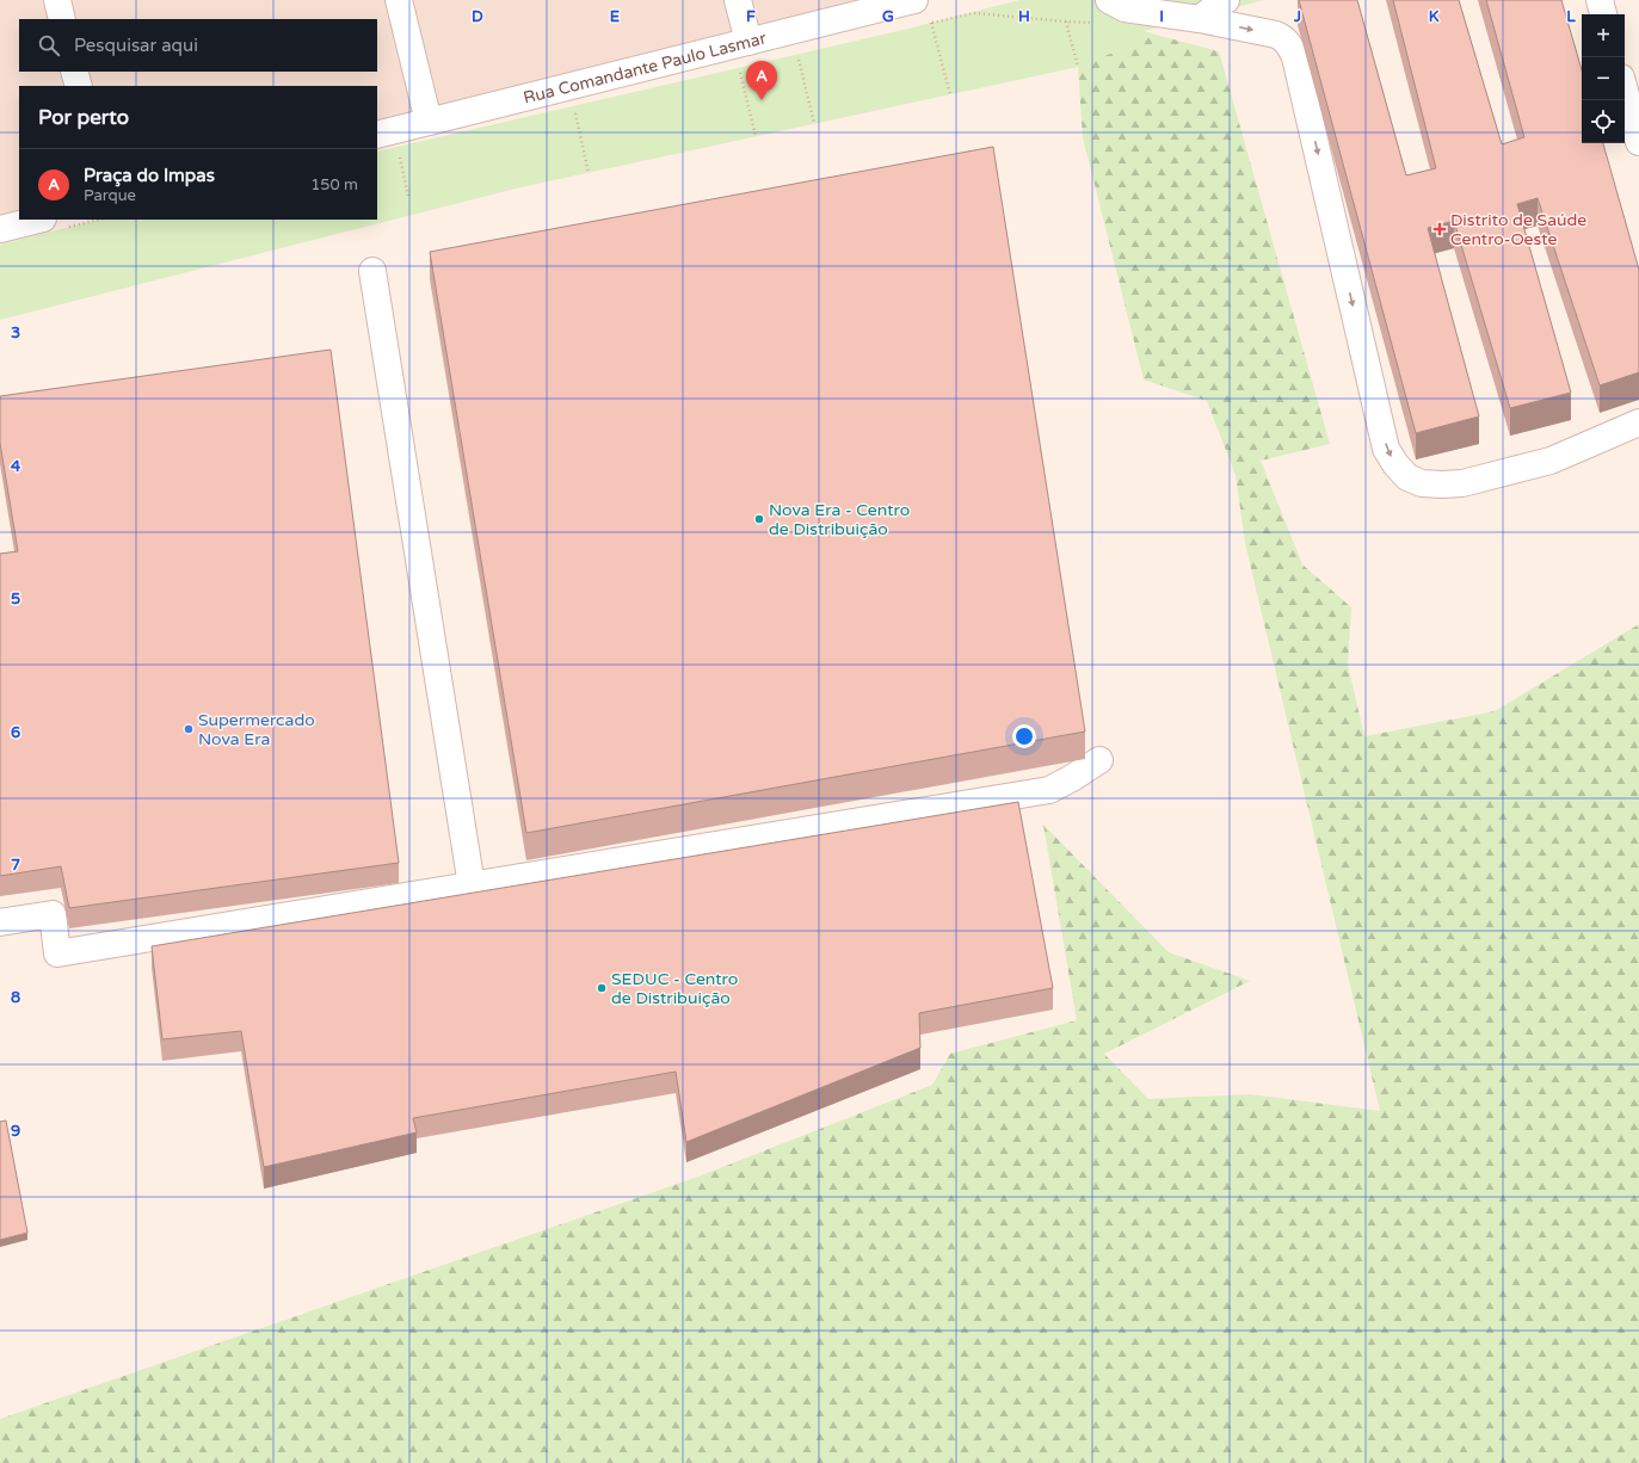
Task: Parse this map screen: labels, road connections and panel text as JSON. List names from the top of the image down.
{
  "streets": {
    "street": ["Rua Comandante Paulo Lasmar"]
  },
  "places": {
    "health": ["Distrito de Saúde Centro-Oeste"],
    "other": ["Nova Era - Centro de Distribuição", "Supermercado Nova Era", "SEDUC - Centro de Distribuição"]
  },
  "page": {
    "map_buttons": ["+", "−"],
    "search": "Pesquisar aqui",
    "pins": "A",
    "heading": "Por perto",
    "list": [
      {
        "mark": "A",
        "name": "Praça do Impas",
        "note": "Parque",
        "value": "150 m"
      }
    ]
  },
  "grid": {
    "columns": [
      "D",
      "E",
      "F",
      "G",
      "H",
      "I",
      "J",
      "K",
      "L"
    ],
    "rows": [
      "3",
      "4",
      "5",
      "6",
      "7",
      "8",
      "9"
    ]
  }
}
